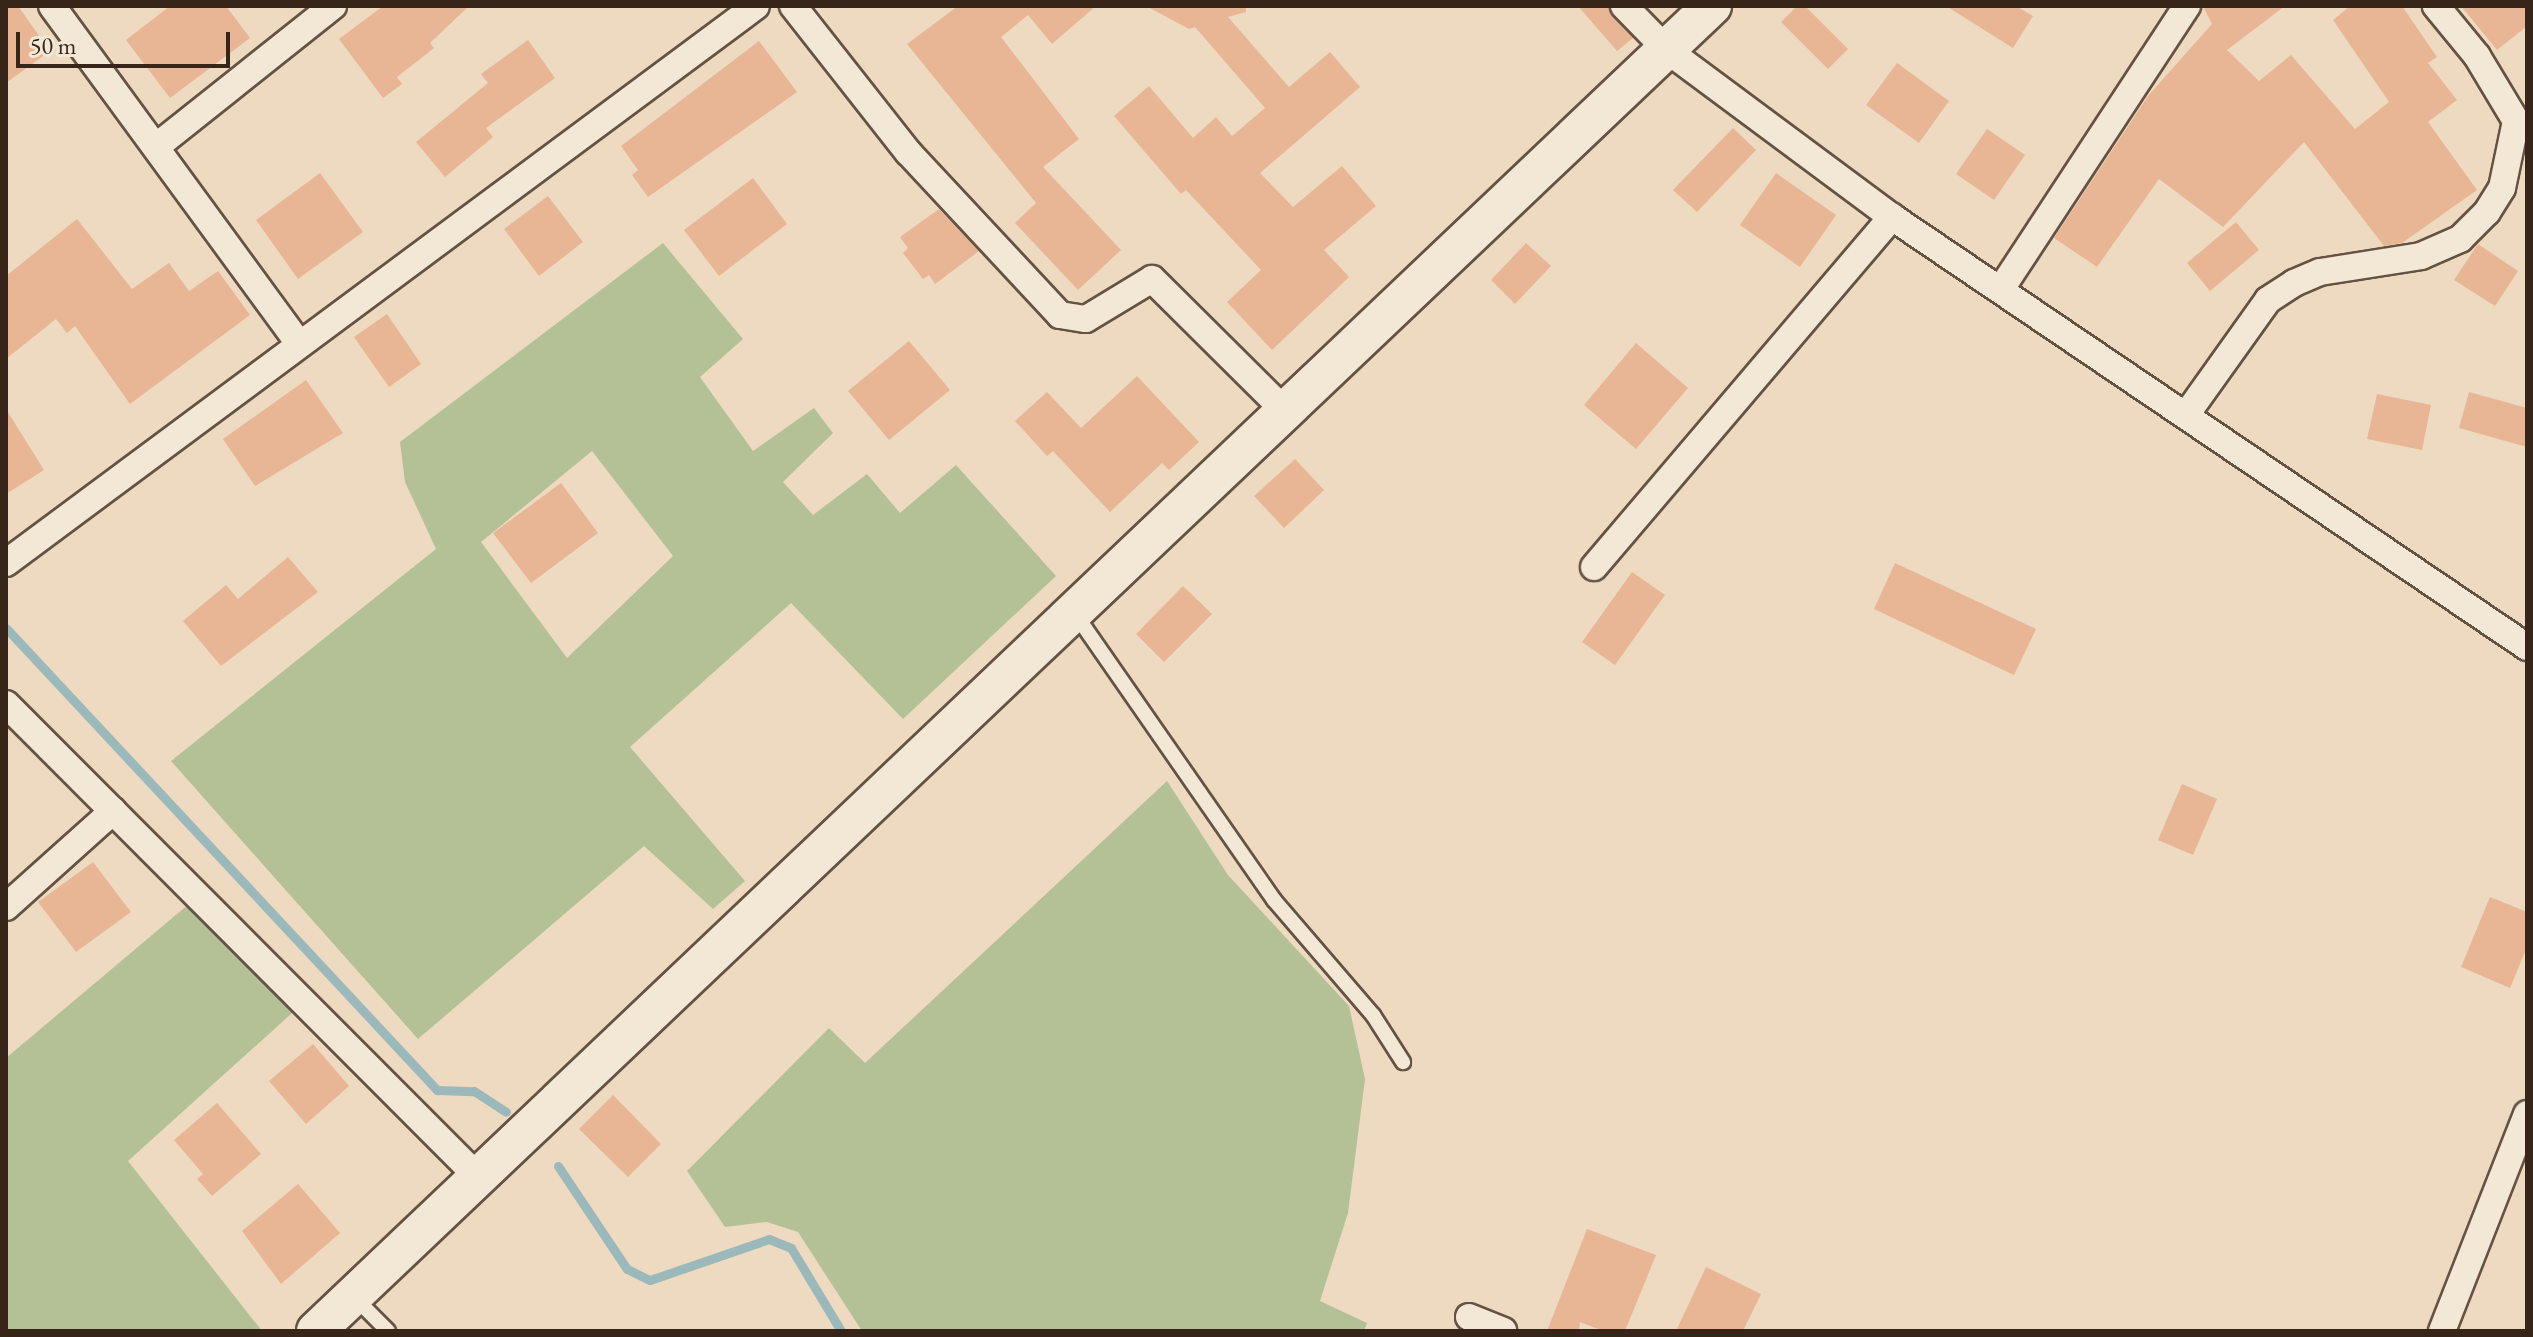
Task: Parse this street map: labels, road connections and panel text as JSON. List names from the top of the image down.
{
  "scale_bar": "50 m"
}
